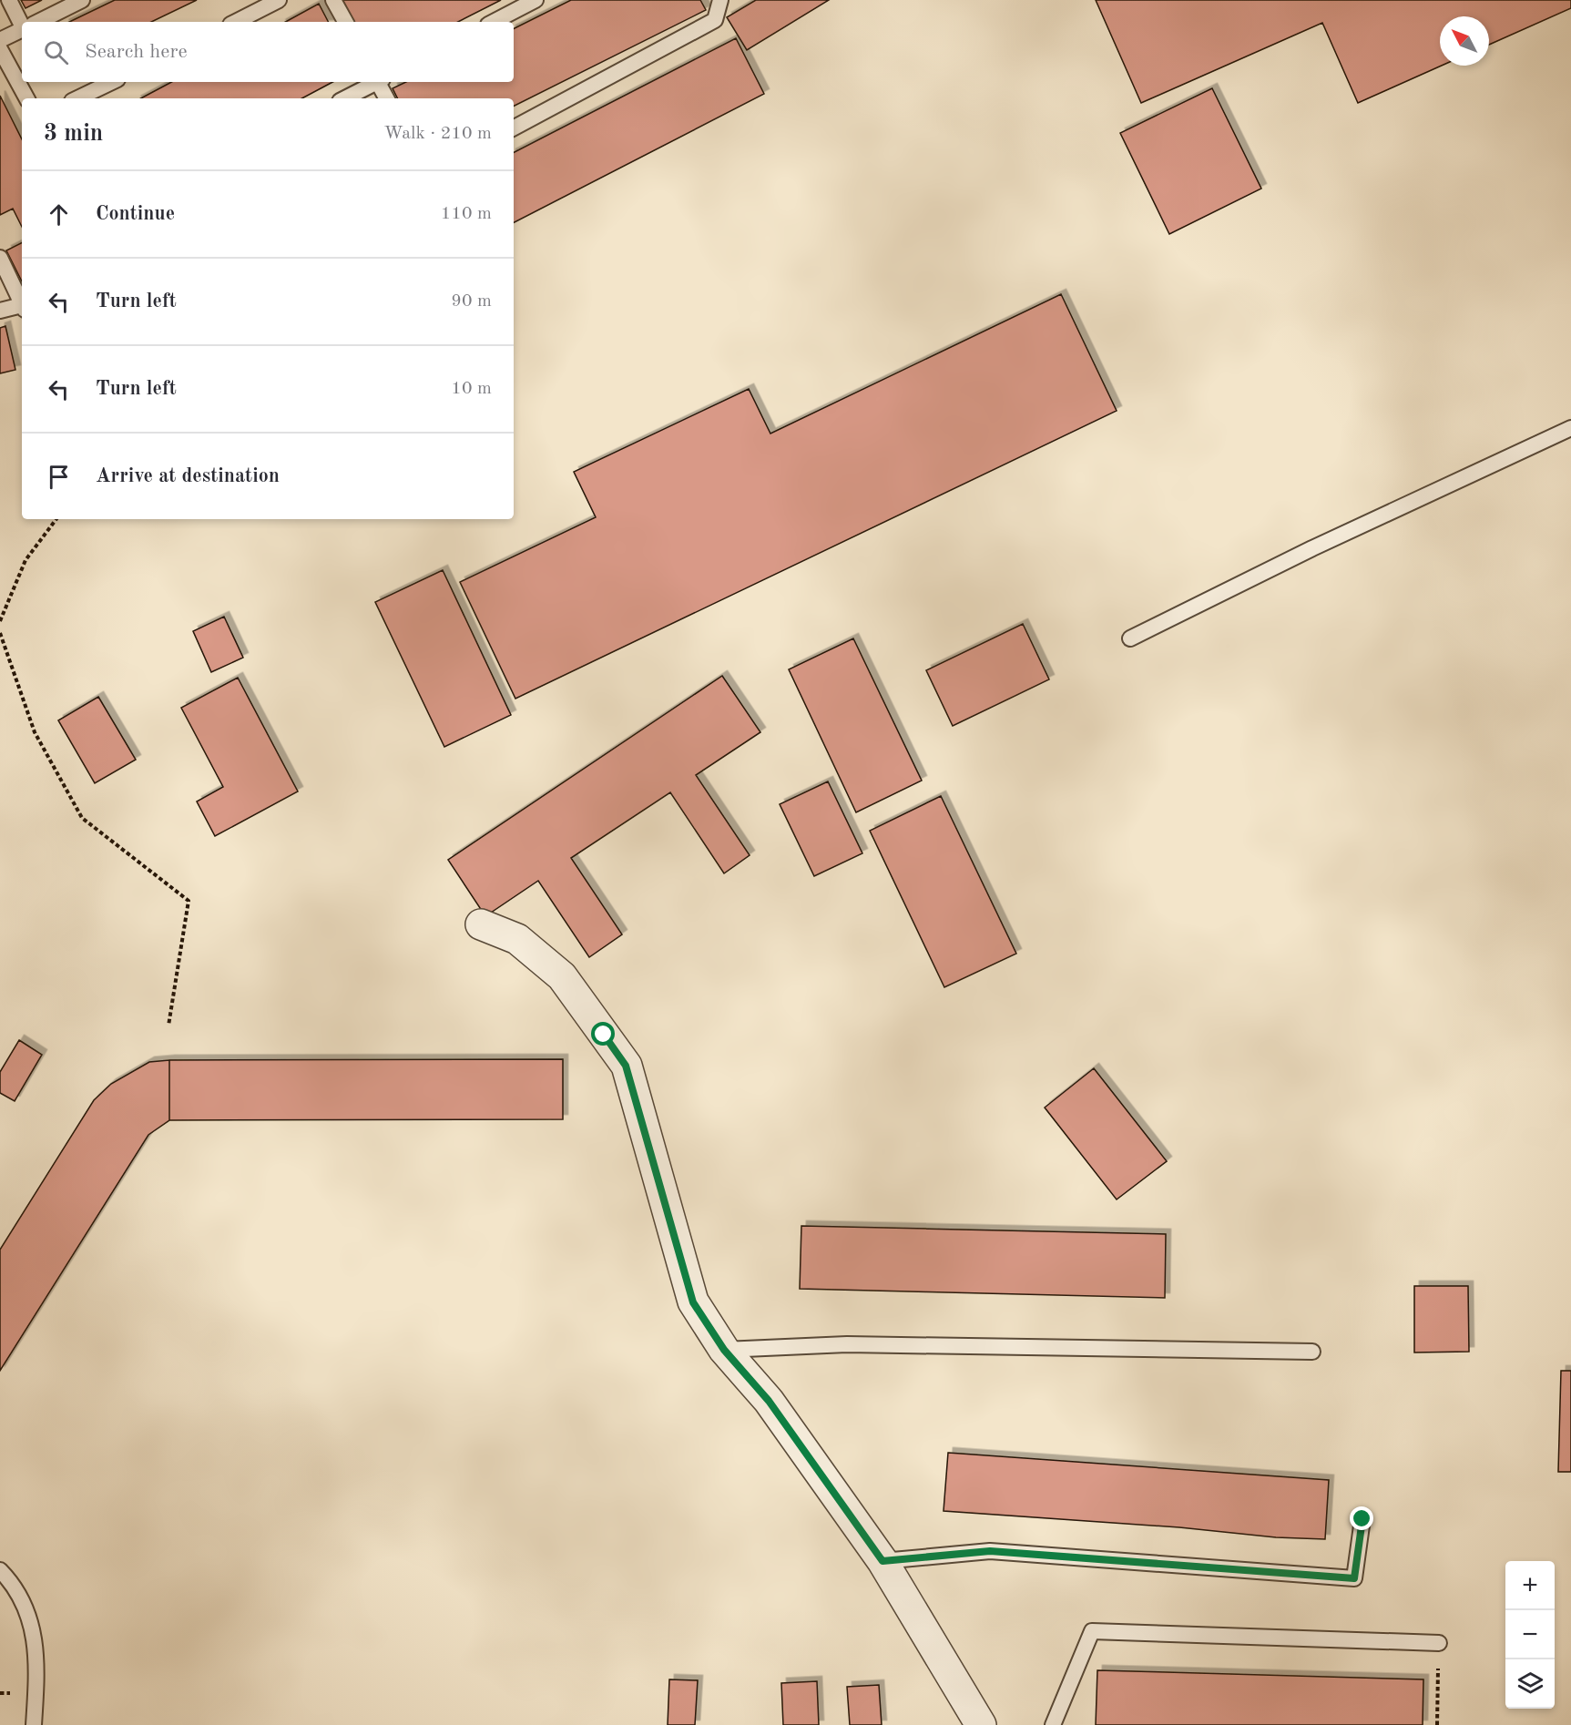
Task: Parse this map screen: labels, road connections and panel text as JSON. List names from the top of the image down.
{
  "north": "top left",
  "page": {
    "search": "Search here",
    "heading": ["3 min", "Walk · 210 m"],
    "list": [
      ["Continue", "110 m"],
      ["Turn left", "90 m"],
      ["Turn left", "10 m"],
      "Arrive at destination"
    ],
    "map_buttons": ["+", "−"]
  }
}
